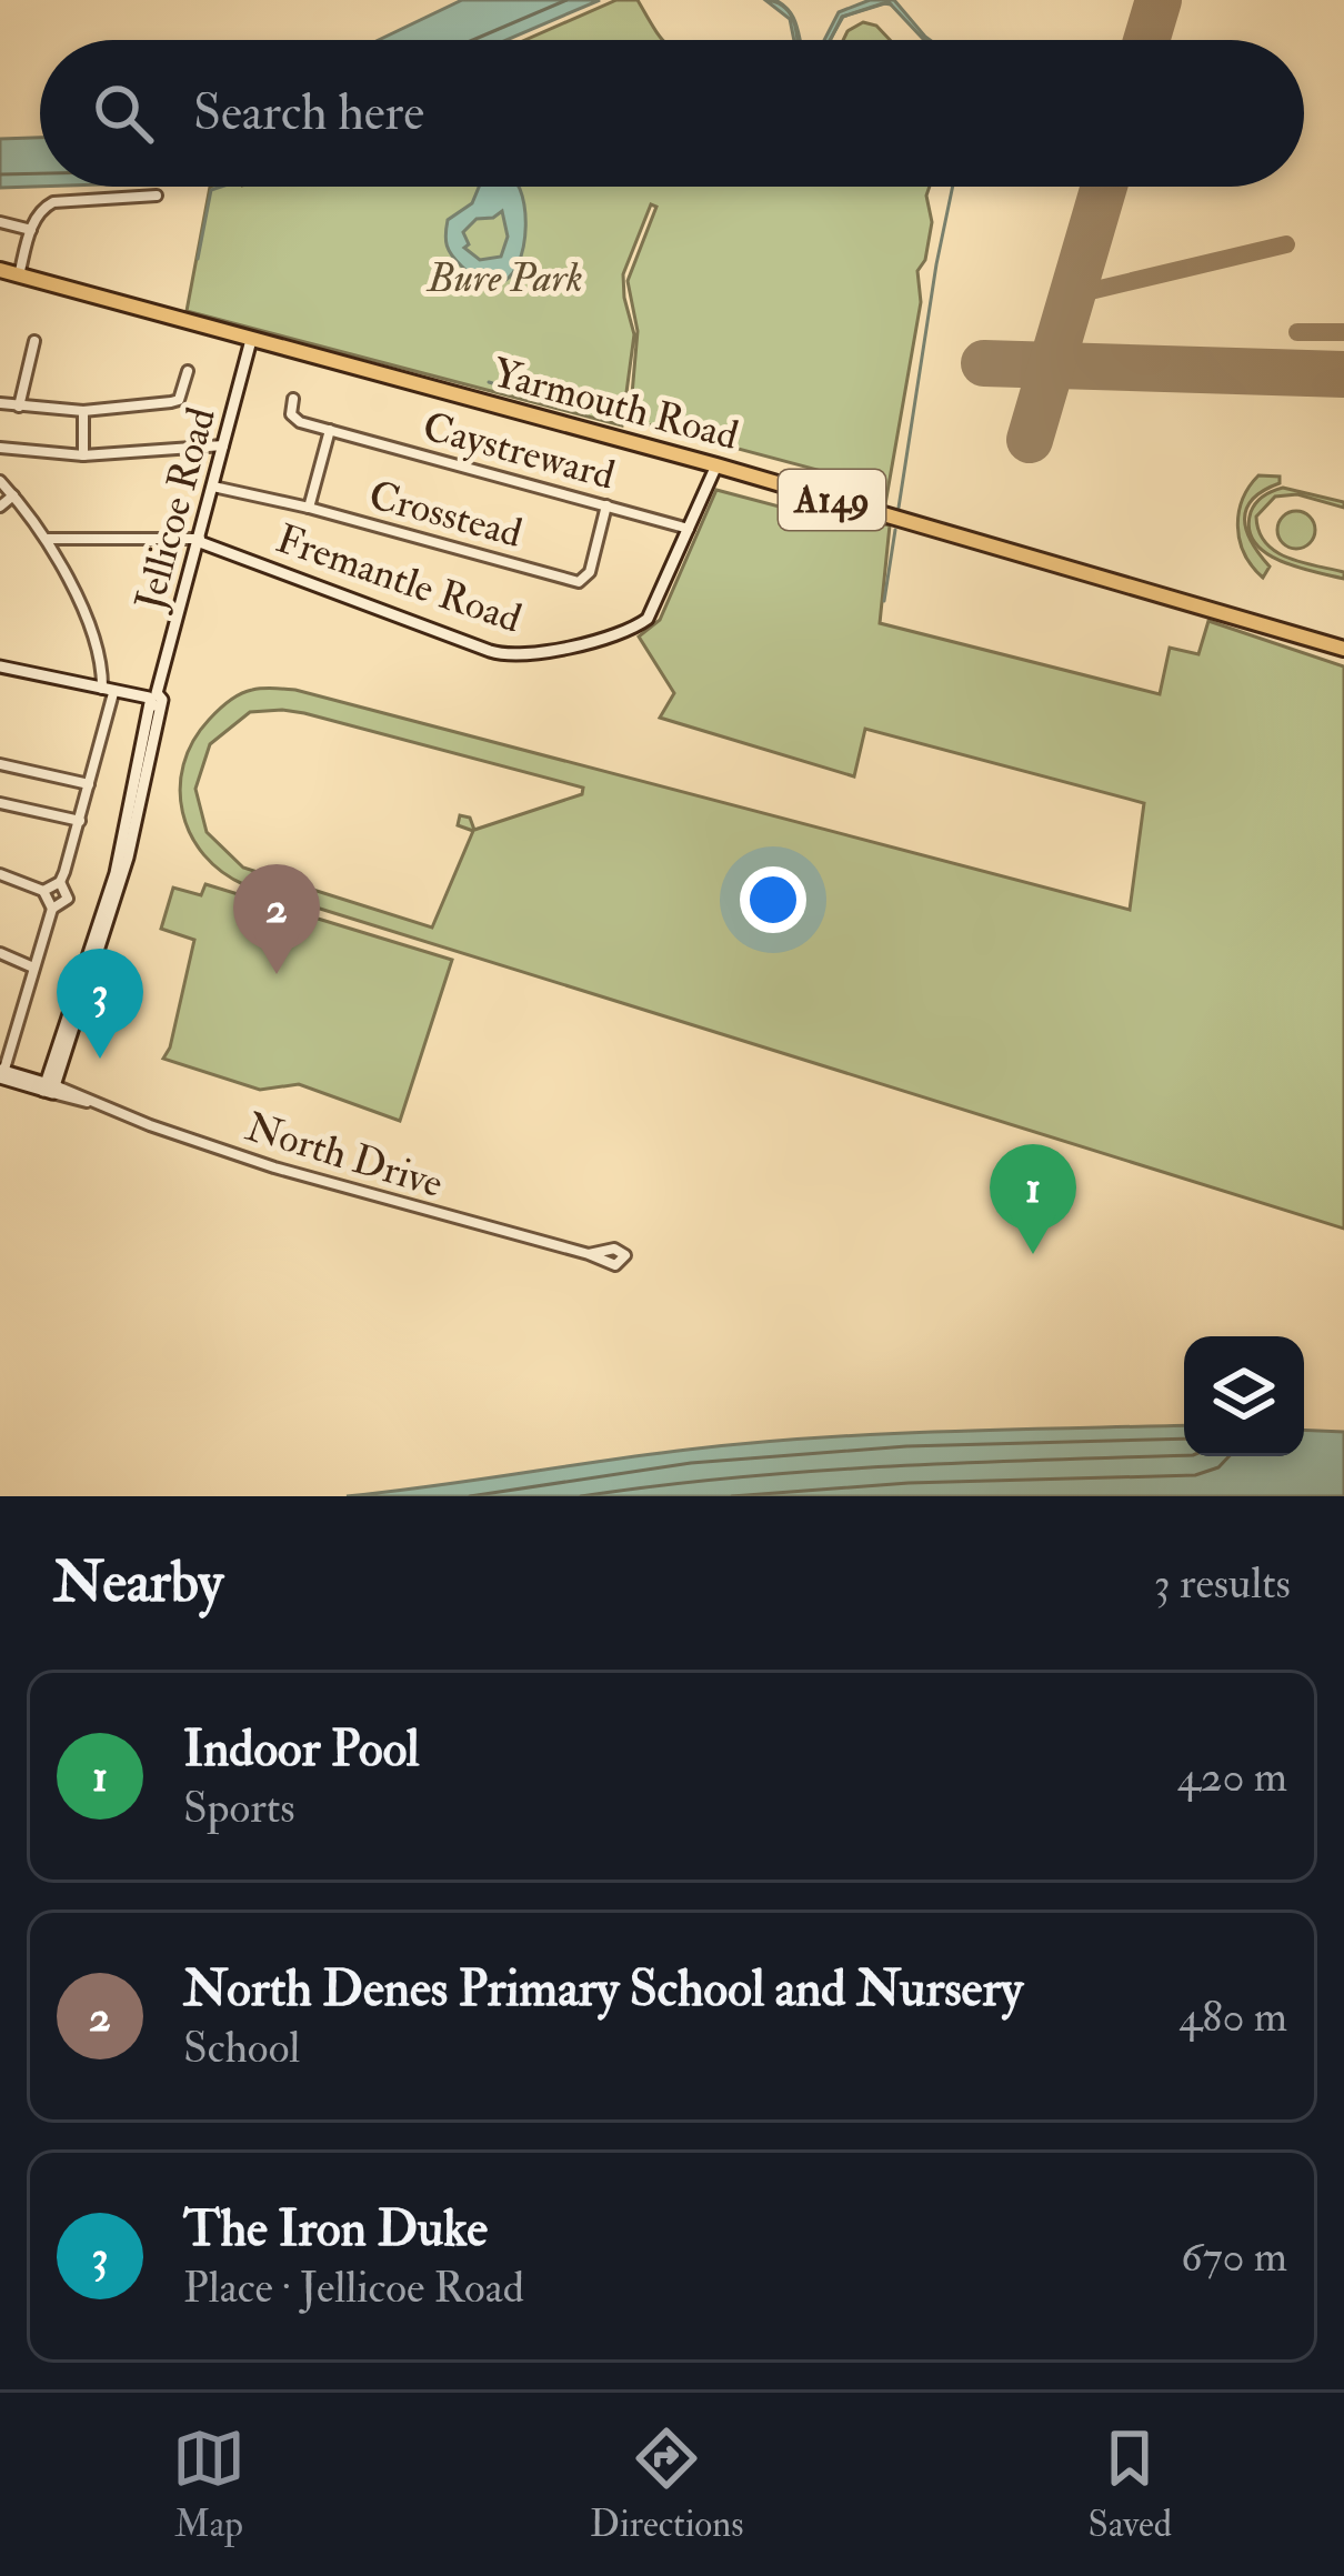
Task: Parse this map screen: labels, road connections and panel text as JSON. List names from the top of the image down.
{
  "streets": {
    "main road": ["Yarmouth Road", "A149"],
    "street": [
      "Caystreward",
      "Jellicoe Road",
      "Crosstead",
      "Fremantle Road",
      "North Drive"
    ]
  },
  "crossings": [
    ["Yarmouth Road", "A149"],
    ["Yarmouth Road", "Jellicoe Road"],
    ["Yarmouth Road", "Fremantle Road"],
    ["Caystreward", "Crosstead"],
    ["Caystreward", "Fremantle Road"],
    ["A149", "Jellicoe Road"],
    ["Jellicoe Road", "Crosstead"],
    ["Jellicoe Road", "Fremantle Road"],
    ["Jellicoe Road", "North Drive"]
  ],
  "parks": ["Bure Park"],
  "page": {
    "search": "Search here",
    "pins": ["2", "3", "1"],
    "heading": ["Nearby", "3 results"],
    "list": [
      {
        "mark": "1",
        "name": "Indoor Pool",
        "note": "Sports",
        "value": "420 m"
      },
      {
        "mark": "2",
        "name": "North Denes Primary School and Nursery",
        "note": "School",
        "value": "480 m"
      },
      {
        "mark": "3",
        "name": "The Iron Duke",
        "note": "Place · Jellicoe Road",
        "value": "670 m"
      }
    ],
    "nav": ["Map", "Directions", "Saved"]
  }
}
